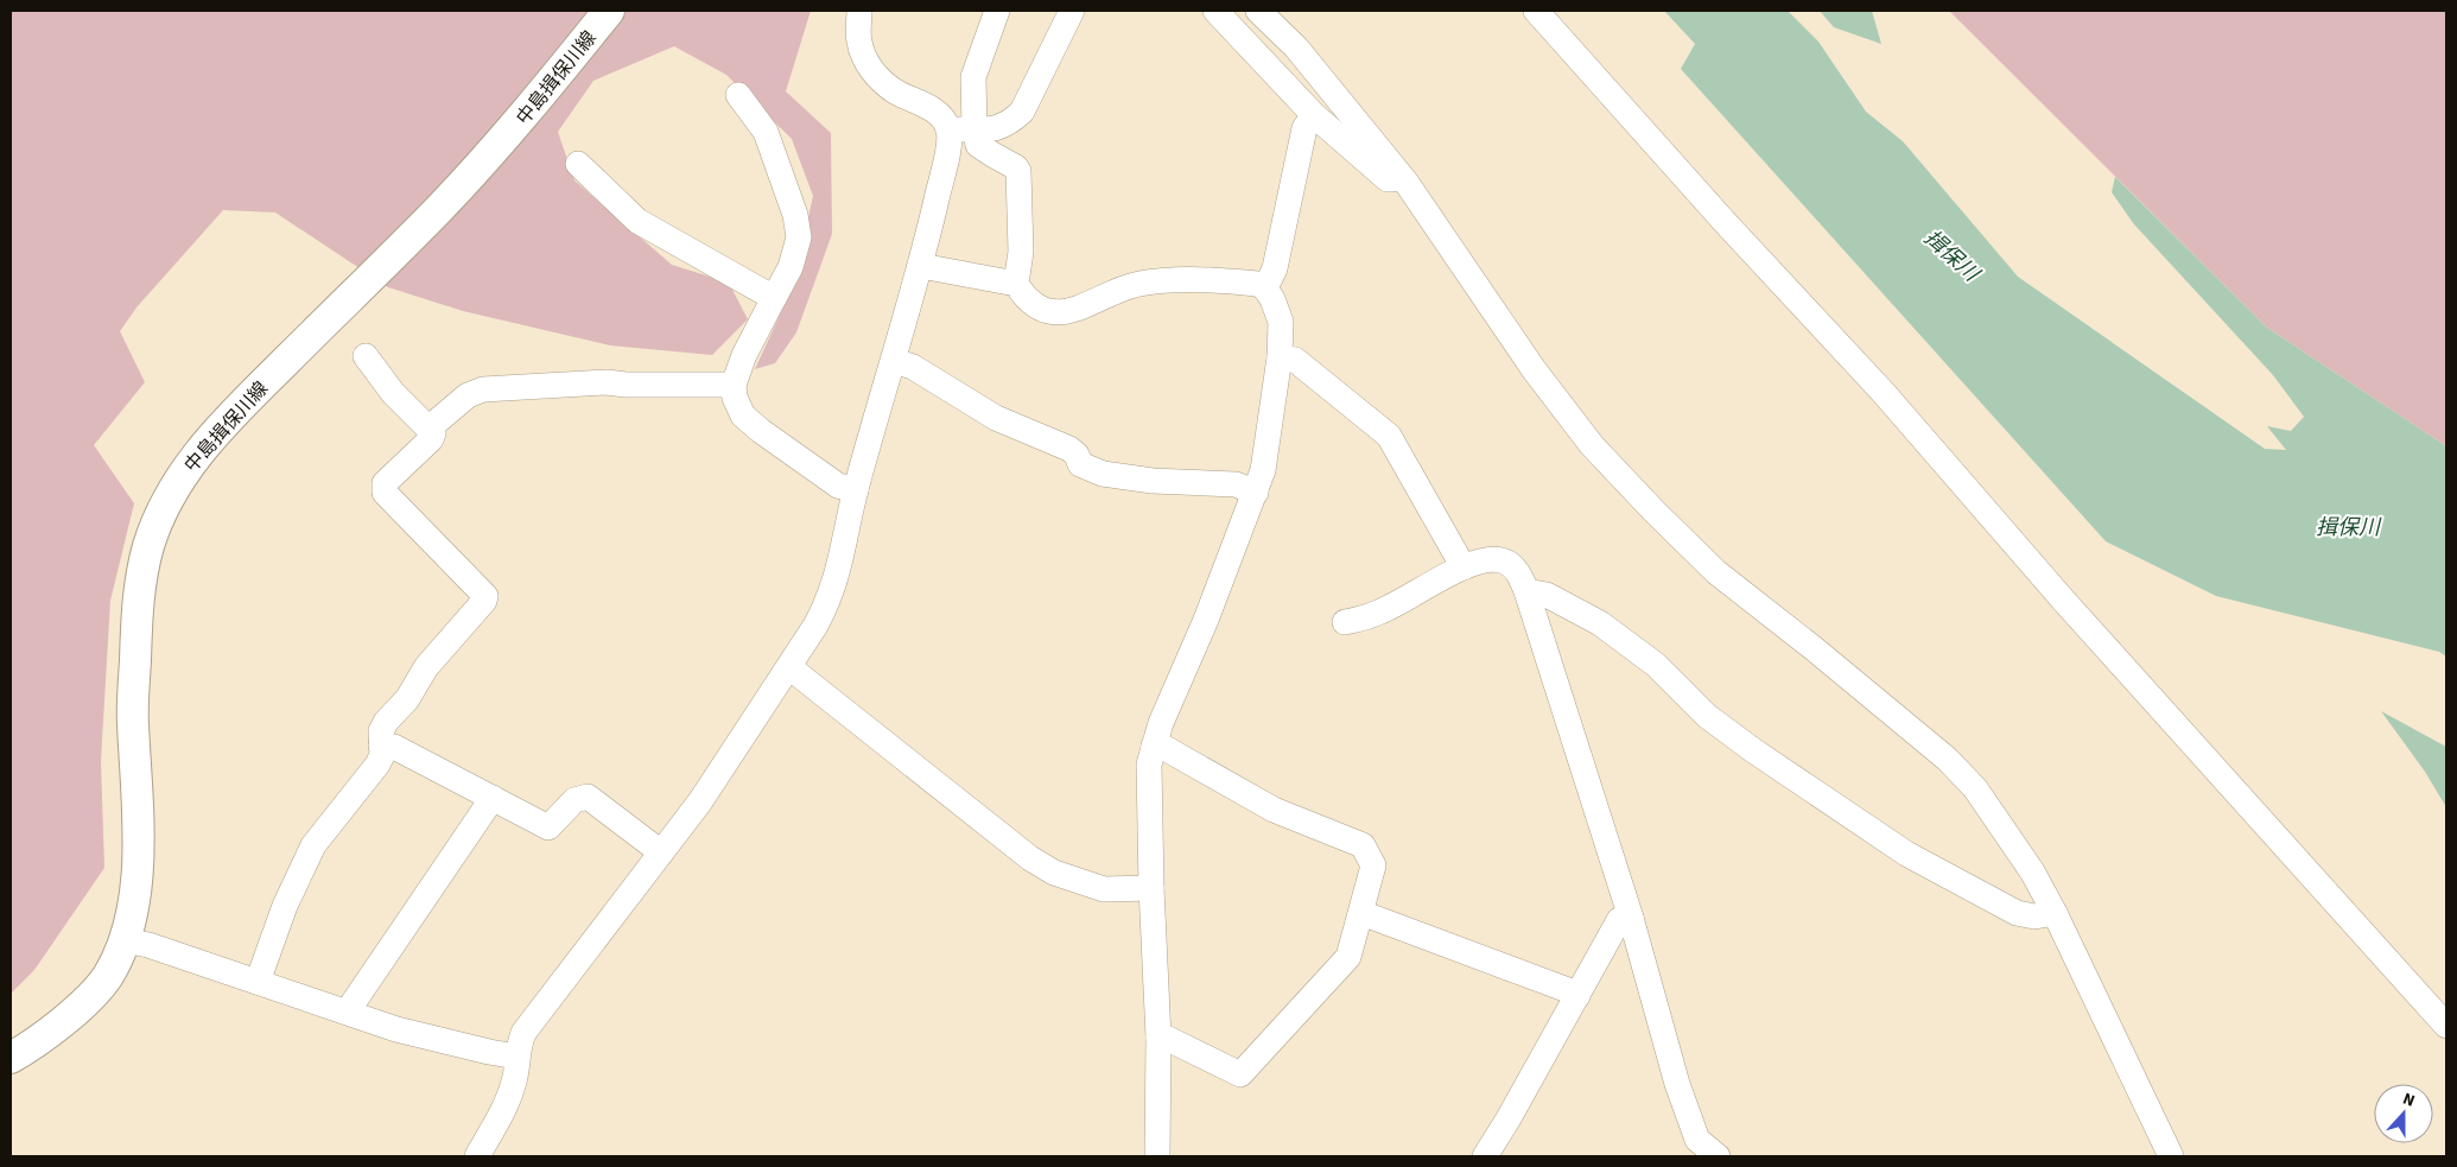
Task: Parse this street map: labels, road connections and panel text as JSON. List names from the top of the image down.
{
  "streets": {
    "main road": ["中島揖保川線"]
  },
  "water": ["揖保川"],
  "north": "top"
}
